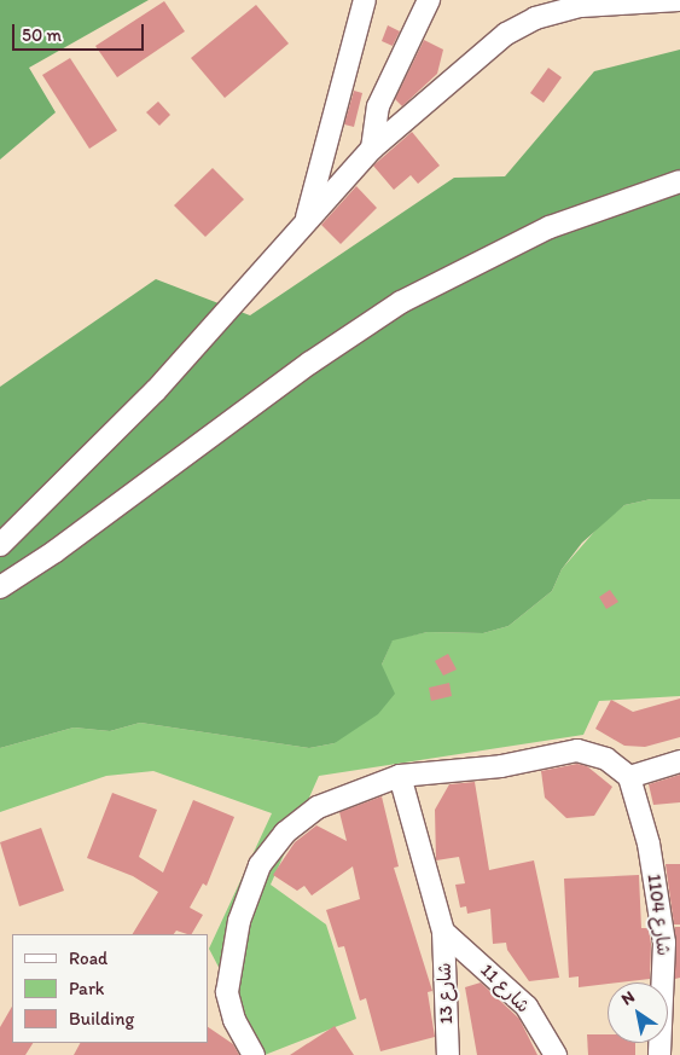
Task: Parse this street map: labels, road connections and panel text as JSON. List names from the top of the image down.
{
  "streets": {
    "street": ["شارع 1104", "شارع 11", "شارع 13"]
  },
  "crossings": [
    ["شارع 11", "شارع 13"]
  ],
  "legend": ["Road", "Park", "Building"],
  "scale_bar": "50 m",
  "north": "top left"
}
